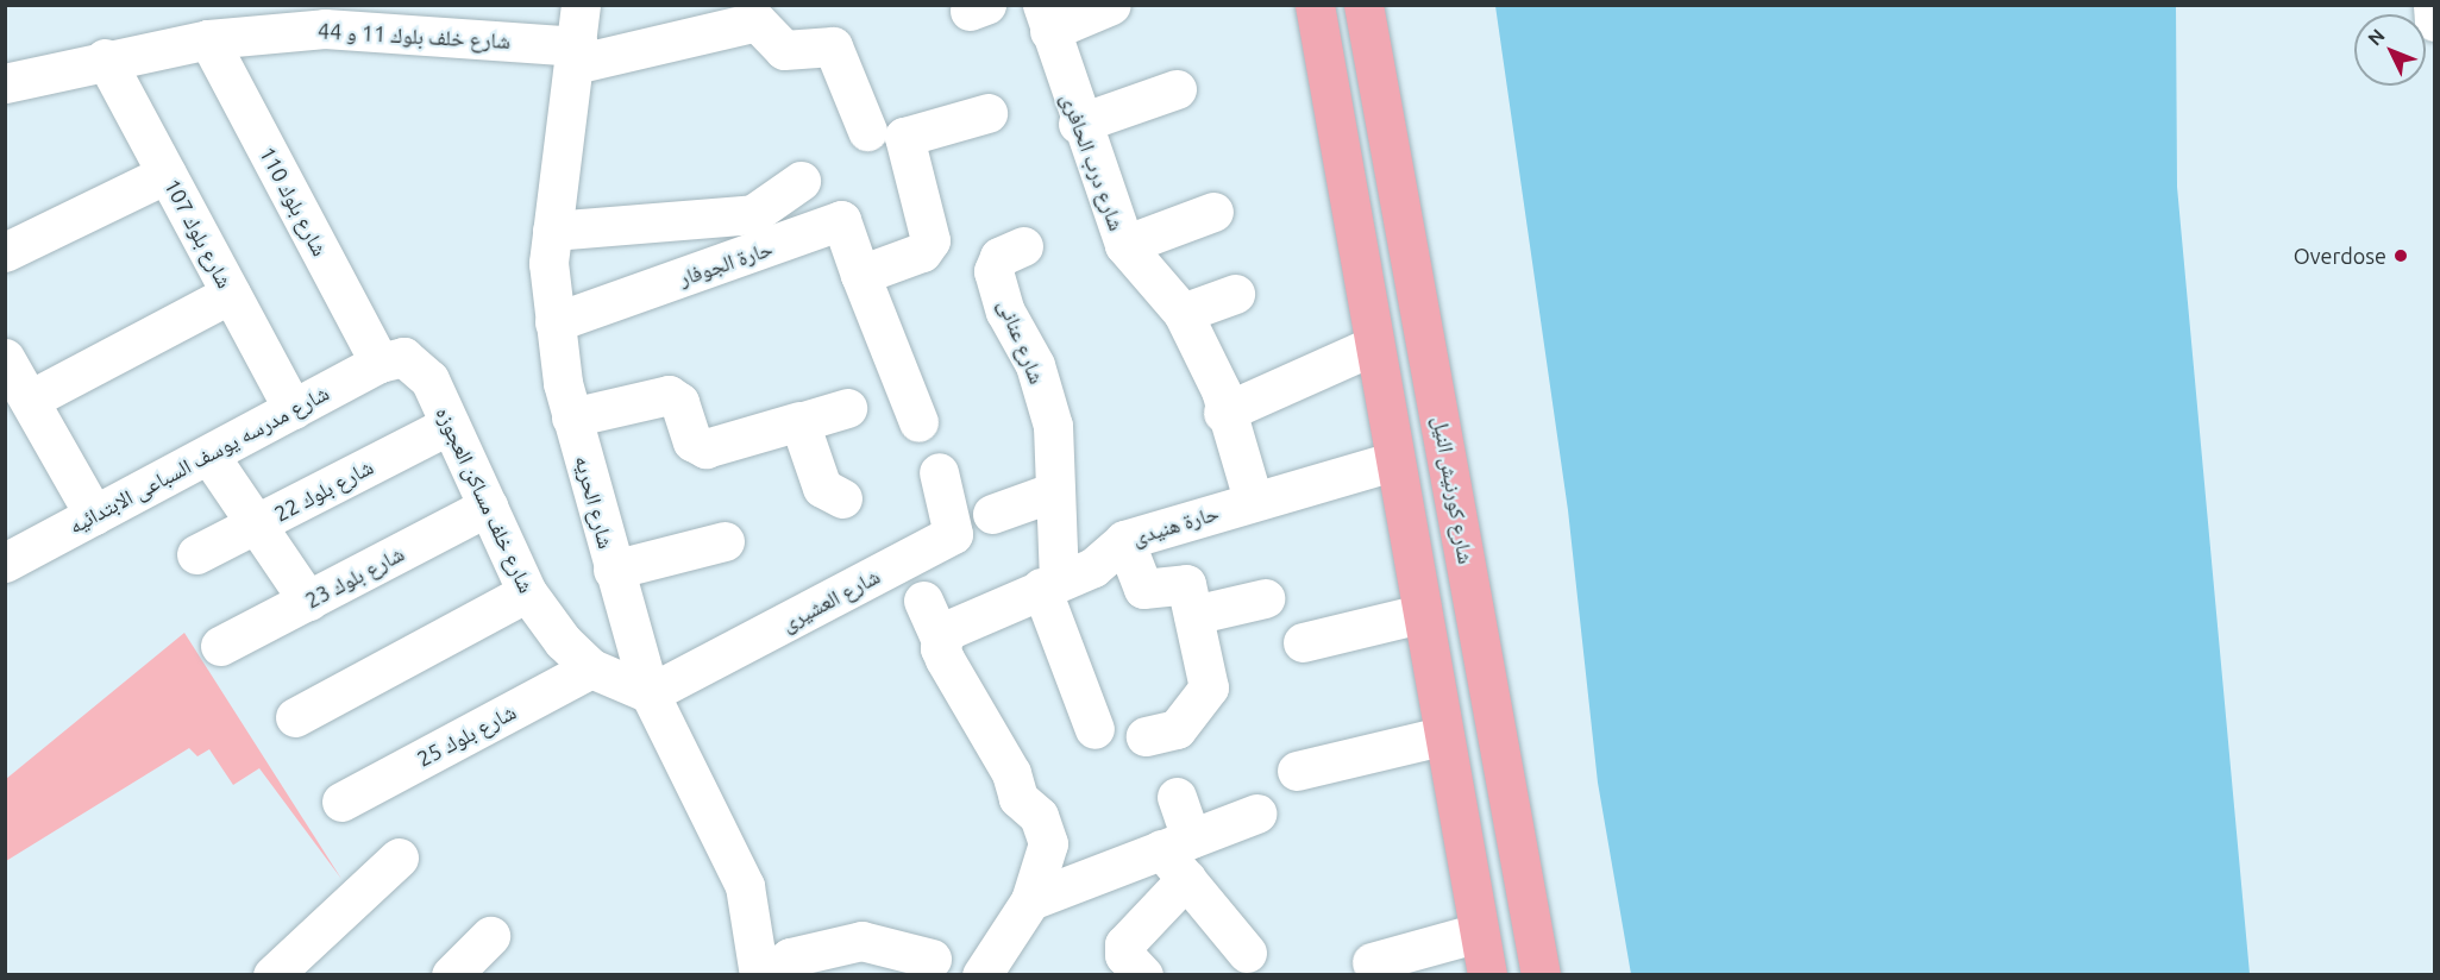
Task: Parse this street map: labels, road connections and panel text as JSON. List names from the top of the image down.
{
  "streets": {
    "main road": ["شارع كورنيش النيل"],
    "street": [
      "شارع خلف بلوك 11 و 44",
      "شارع درب الحافرى",
      "شارع بلوك 110",
      "شارع بلوك 107",
      "حارة الجوفار",
      "شارع عنانى",
      "شارع مدرسه يوسف السباعى الابتدائيه",
      "شارع بلوك 22",
      "شارع خلف مساكن العجوزه",
      "شارع الحريه",
      "حارة هنيدى",
      "شارع بلوك 23",
      "شارع العشيرى",
      "شارع بلوك 25"
    ]
  },
  "crossings": [
    ["شارع خلف بلوك 11 و 44", "شارع بلوك 110"],
    ["شارع خلف بلوك 11 و 44", "شارع بلوك 107"],
    ["شارع خلف بلوك 11 و 44", "شارع الحريه"],
    ["شارع درب الحافرى", "حارة هنيدى"],
    ["شارع بلوك 110", "شارع مدرسه يوسف السباعى الابتدائيه"],
    ["شارع بلوك 110", "شارع خلف مساكن العجوزه"],
    ["شارع بلوك 107", "شارع مدرسه يوسف السباعى الابتدائيه"],
    ["حارة الجوفار", "شارع الحريه"],
    ["شارع عنانى", "حارة هنيدى"],
    ["شارع مدرسه يوسف السباعى الابتدائيه", "شارع خلف مساكن العجوزه"],
    ["شارع بلوك 22", "شارع خلف مساكن العجوزه"],
    ["شارع خلف مساكن العجوزه", "شارع الحريه"],
    ["شارع خلف مساكن العجوزه", "شارع بلوك 23"],
    ["شارع خلف مساكن العجوزه", "شارع العشيرى"],
    ["شارع خلف مساكن العجوزه", "شارع بلوك 25"],
    ["شارع الحريه", "شارع العشيرى"]
  ],
  "places": ["Overdose"],
  "north": "top left"
}
